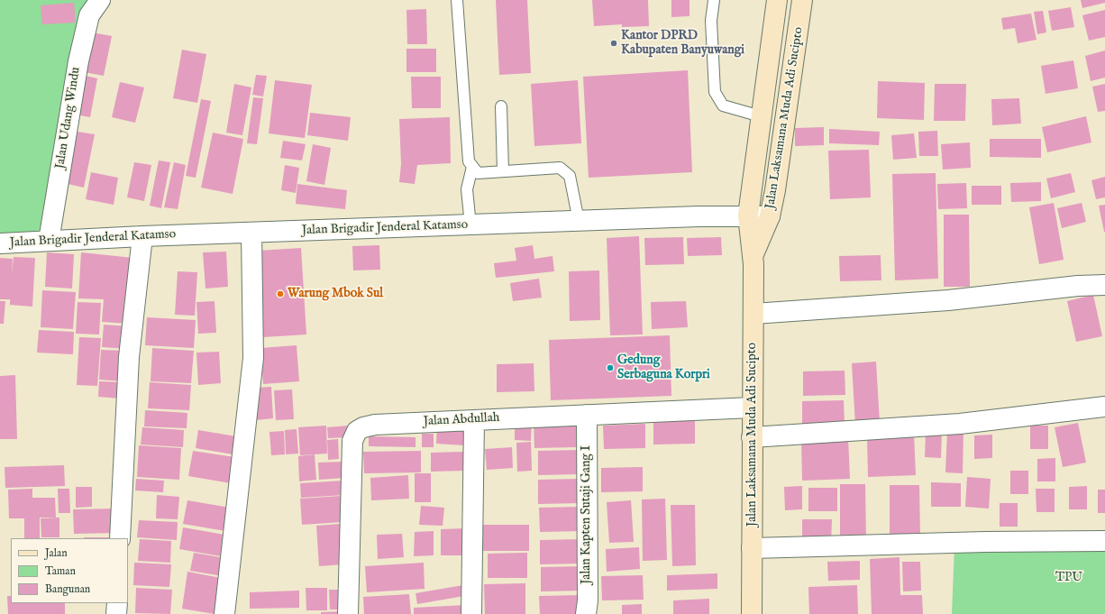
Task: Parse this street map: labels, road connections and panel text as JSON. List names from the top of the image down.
{
  "streets": {
    "main road": ["Jalan Laksamana Muda Adi Sucipto"],
    "street": [
      "Jalan Udang Windu",
      "Jalan Brigadir Jenderal Katamso",
      "Jalan Abdullah",
      "Jalan Kapten Sutaji Gang I"
    ]
  },
  "crossings": [
    ["Jalan Udang Windu", "Jalan Brigadir Jenderal Katamso"],
    ["Jalan Laksamana Muda Adi Sucipto", "Jalan Brigadir Jenderal Katamso"],
    ["Jalan Laksamana Muda Adi Sucipto", "Jalan Abdullah"],
    ["Jalan Abdullah", "Jalan Kapten Sutaji Gang I"]
  ],
  "parks": ["TPU"],
  "places": ["Kantor DPRD Kabupaten Banyuwangi", "Warung Mbok Sul", "Gedung Serbaguna Korpri"],
  "legend": ["Jalan", "Taman", "Bangunan"]
}
